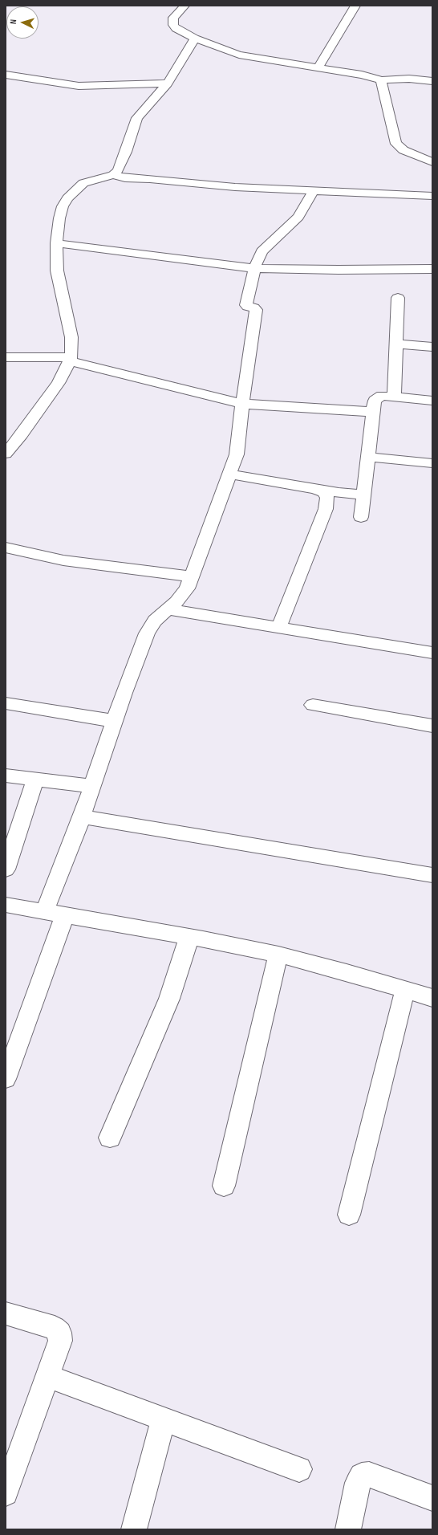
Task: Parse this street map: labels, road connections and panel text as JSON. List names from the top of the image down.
{
  "north": "left"
}
